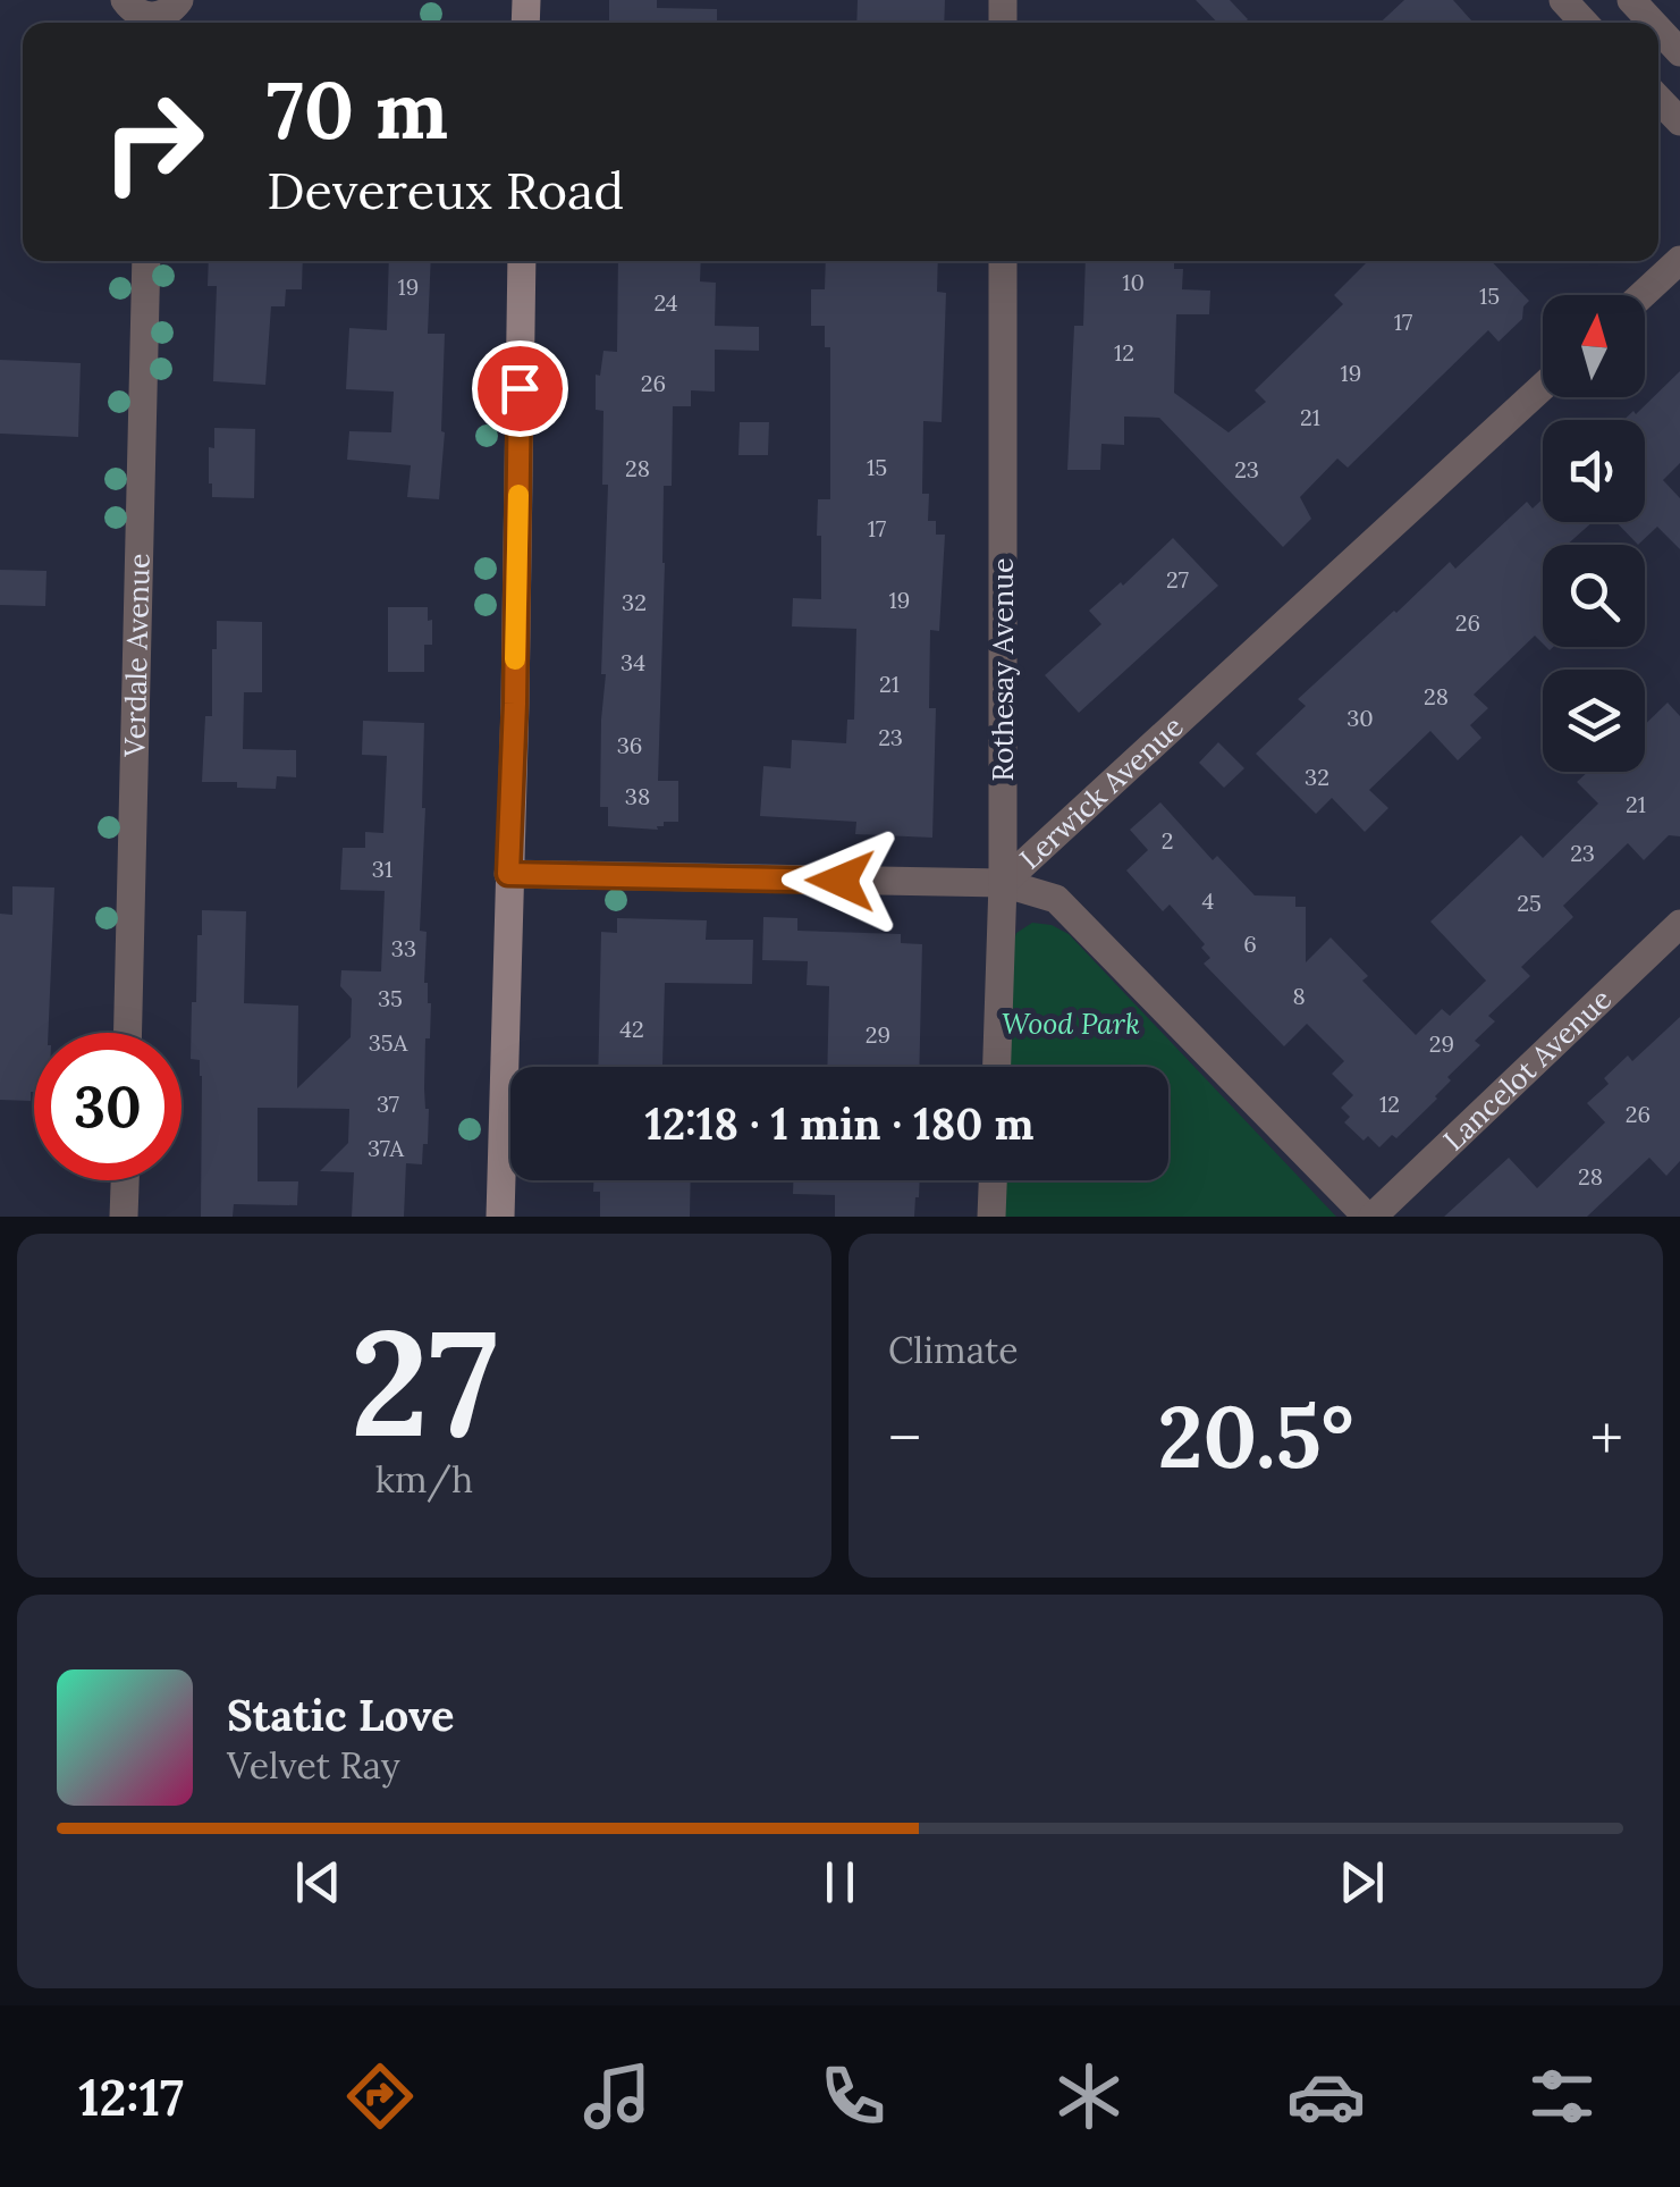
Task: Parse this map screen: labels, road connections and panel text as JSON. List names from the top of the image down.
{
  "streets": {
    "street": [
      "Verdale Avenue",
      "Rothesay Avenue",
      "Lerwick Avenue",
      "Lancelot Avenue"
    ]
  },
  "crossings": [
    ["Rothesay Avenue", "Lerwick Avenue"]
  ],
  "parks": ["Wood Park"],
  "house_numbers": [
    "10",
    "19",
    "15",
    "24",
    "17",
    "12",
    "19",
    "26",
    "21",
    "15",
    "28",
    "23",
    "17",
    "27",
    "19",
    "32",
    "26",
    "34",
    "21",
    "28",
    "30",
    "23",
    "36",
    "32",
    "38",
    "21",
    "2",
    "23",
    "31",
    "4",
    "25",
    "6",
    "33",
    "8",
    "35",
    "42",
    "29",
    "35A",
    "29",
    "37",
    "12",
    "26",
    "37A",
    "28"
  ],
  "north": "top",
  "page": {
    "turn": ["70 m", "Devereux Road"],
    "limit": "30",
    "trip": "12:18 · 1 min · 180 m",
    "tile": [
      ["27", "km/h"],
      "Climate"
    ],
    "heat": ["−", "20.5°", "+"],
    "song": ["Static Love", "Velvet Ray"],
    "tabs": "12:17"
  }
}
